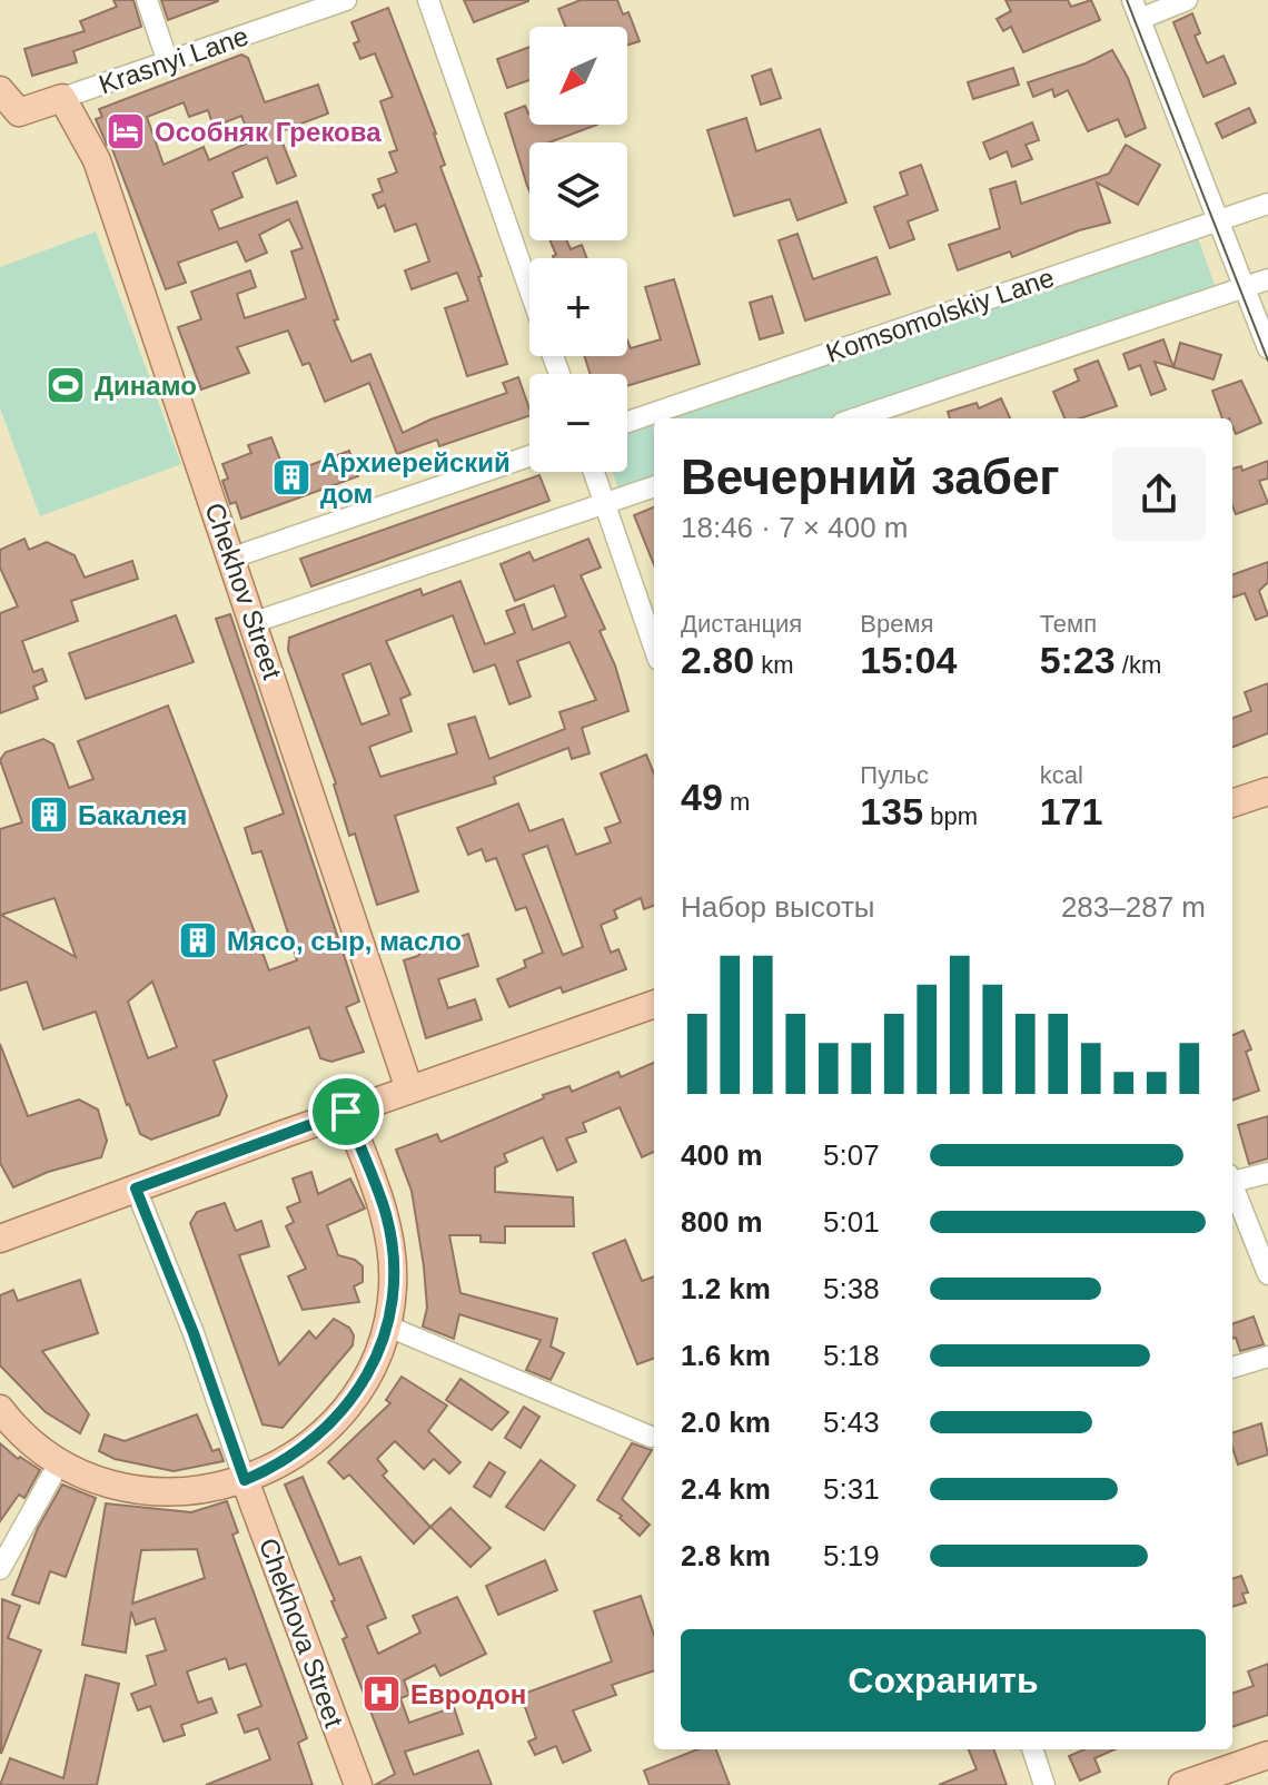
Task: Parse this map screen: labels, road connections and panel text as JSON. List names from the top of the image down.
{
  "streets": {
    "main road": ["Krasnyi Lane", "Chekhov Street", "Chekhova Street"],
    "street": ["Komsomolskiy Lane"]
  },
  "crossings": [
    ["Krasnyi Lane", "Chekhov Street"]
  ],
  "places": {
    "hotel": ["Особняк Грекова"],
    "sports": ["Динамо"],
    "building": ["Архиерейский дом", "Бакалея", "Мясо, сыр, масло"],
    "hospital": ["Евродон"]
  },
  "north": "bottom left",
  "page": {
    "map_buttons": ["+", "−"],
    "heading": ["Вечерний забег", "18:46 · 7 × 400 m"],
    "stats": [
      ["Дистанция", "2.80 km"],
      ["Время", "15:04"],
      ["Темп", "5:23 /km"],
      ["49 m"],
      ["Пульс", "135 bpm"],
      ["kcal", "171"]
    ],
    "chart": ["Набор высоты", "283–287 m"],
    "list": [
      {
        "name": "400 m",
        "note": "5:07"
      },
      {
        "name": "800 m",
        "note": "5:01"
      },
      {
        "name": "1.2 km",
        "note": "5:38"
      },
      {
        "name": "1.6 km",
        "note": "5:18"
      },
      {
        "name": "2.0 km",
        "note": "5:43"
      },
      {
        "name": "2.4 km",
        "note": "5:31"
      },
      {
        "name": "2.8 km",
        "note": "5:19"
      }
    ],
    "buttons": "Сохранить"
  }
}
